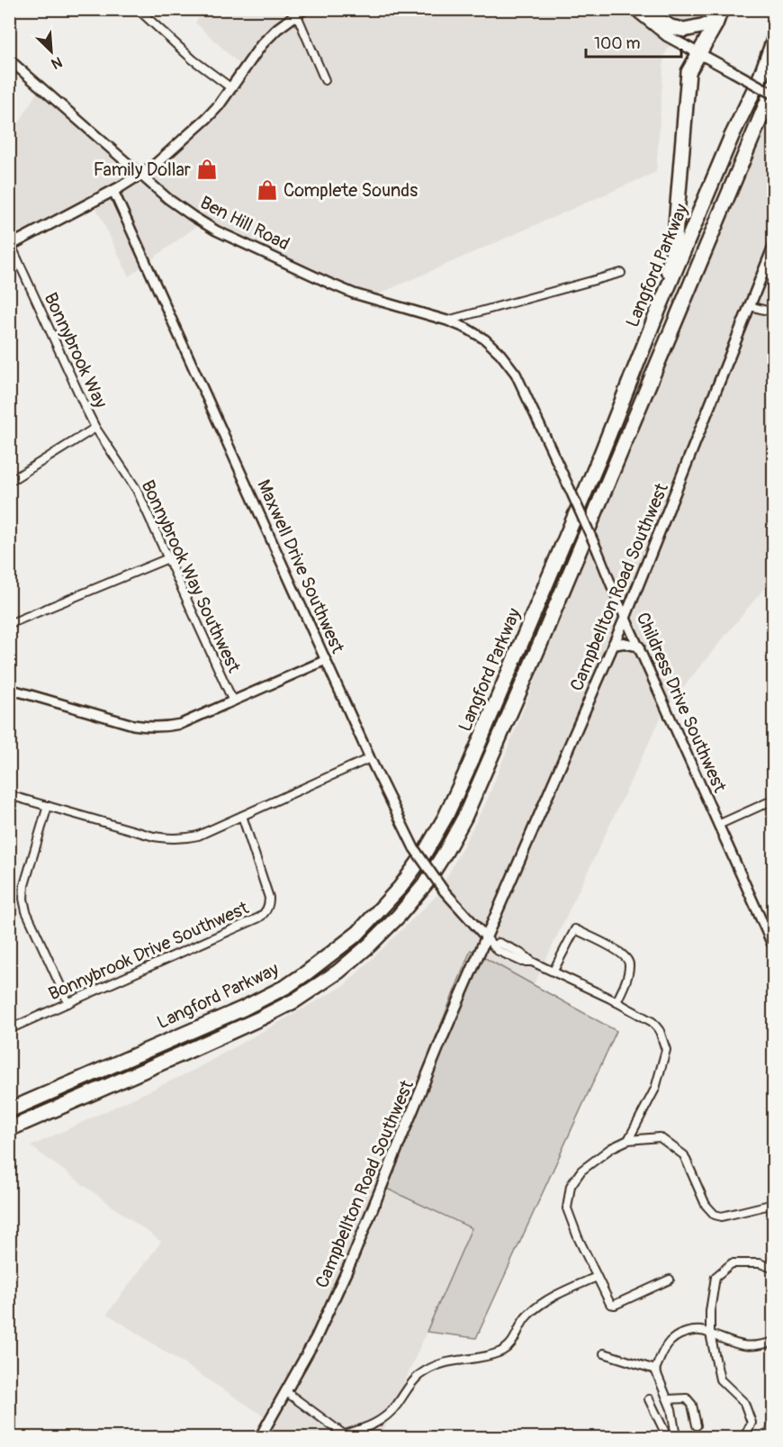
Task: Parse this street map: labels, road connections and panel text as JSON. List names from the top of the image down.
{
  "streets": {
    "highway": ["Langford Parkway"],
    "main road": ["Campbellton Road Southwest"],
    "street": [
      "Ben Hill Road",
      "Bonnybrook Way",
      "Maxwell Drive Southwest",
      "Bonnybrook Way Southwest",
      "Childress Drive Southwest",
      "Bonnybrook Drive Southwest"
    ]
  },
  "crossings": [
    ["Ben Hill Road", "Childress Drive Southwest"],
    ["Bonnybrook Way", "Bonnybrook Way Southwest"],
    ["Maxwell Drive Southwest", "Campbellton Road Southwest"],
    ["Campbellton Road Southwest", "Childress Drive Southwest"]
  ],
  "places": {
    "shop": ["Family Dollar", "Complete Sounds"]
  },
  "scale_bar": "100 m",
  "north": "bottom right"
}
